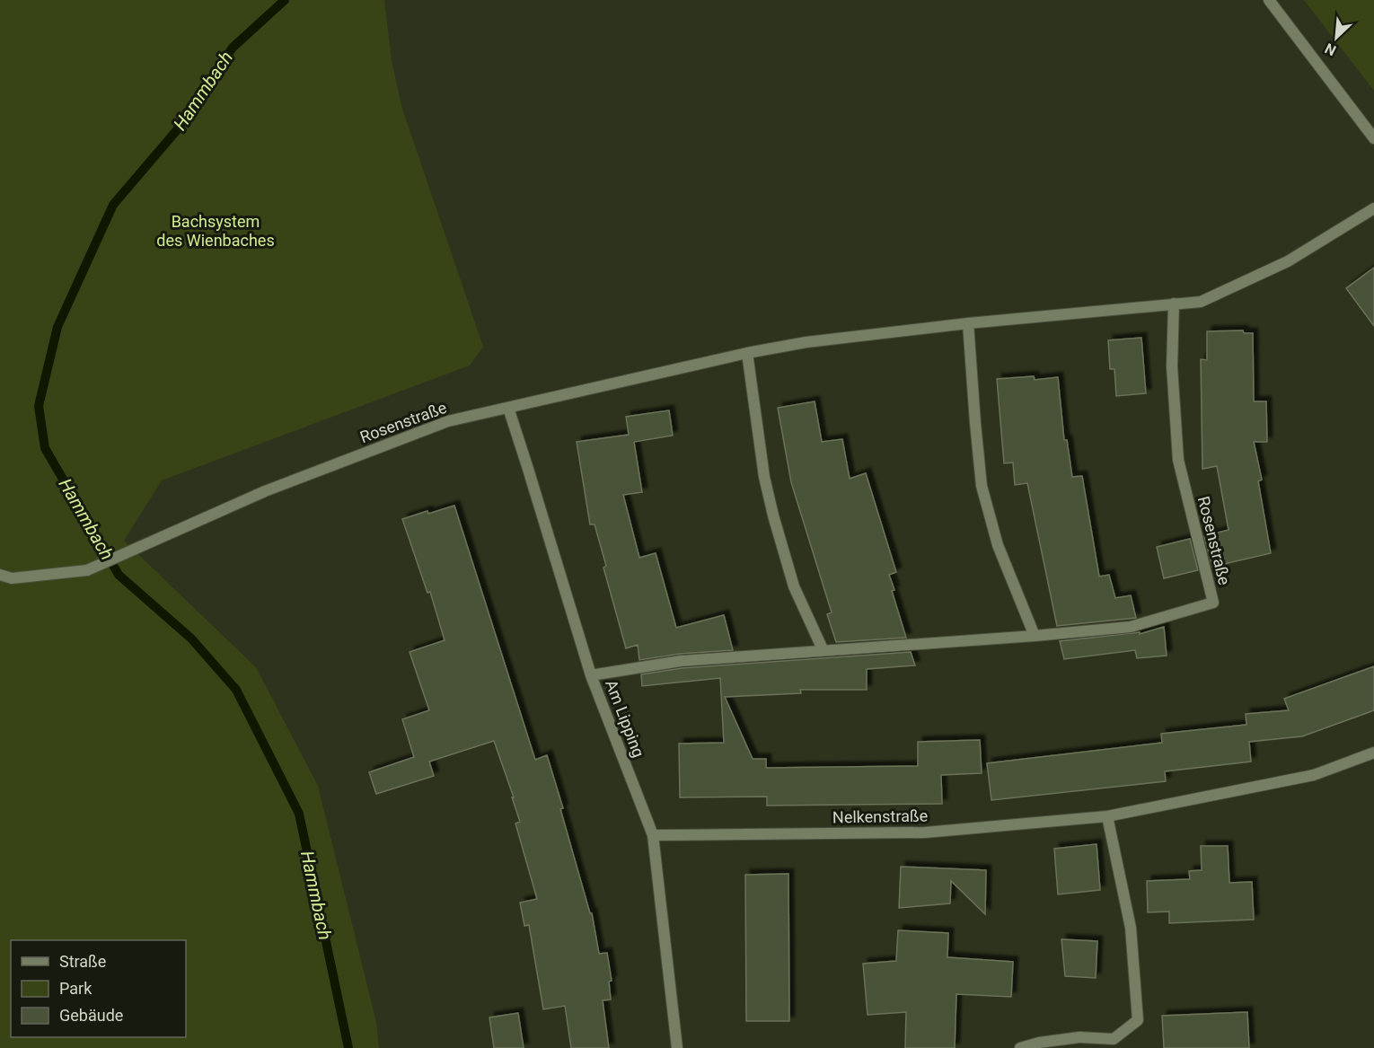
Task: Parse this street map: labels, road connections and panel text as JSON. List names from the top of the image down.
{
  "streets": {
    "street": ["Rosenstraße", "Am Lipping", "Nelkenstraße"]
  },
  "crossings": [
    ["Rosenstraße", "Am Lipping"],
    ["Am Lipping", "Nelkenstraße"]
  ],
  "water": ["Hammbach"],
  "parks": ["Bachsystem des Wienbaches"],
  "legend": ["Straße", "Park", "Gebäude"],
  "north": "bottom left"
}
